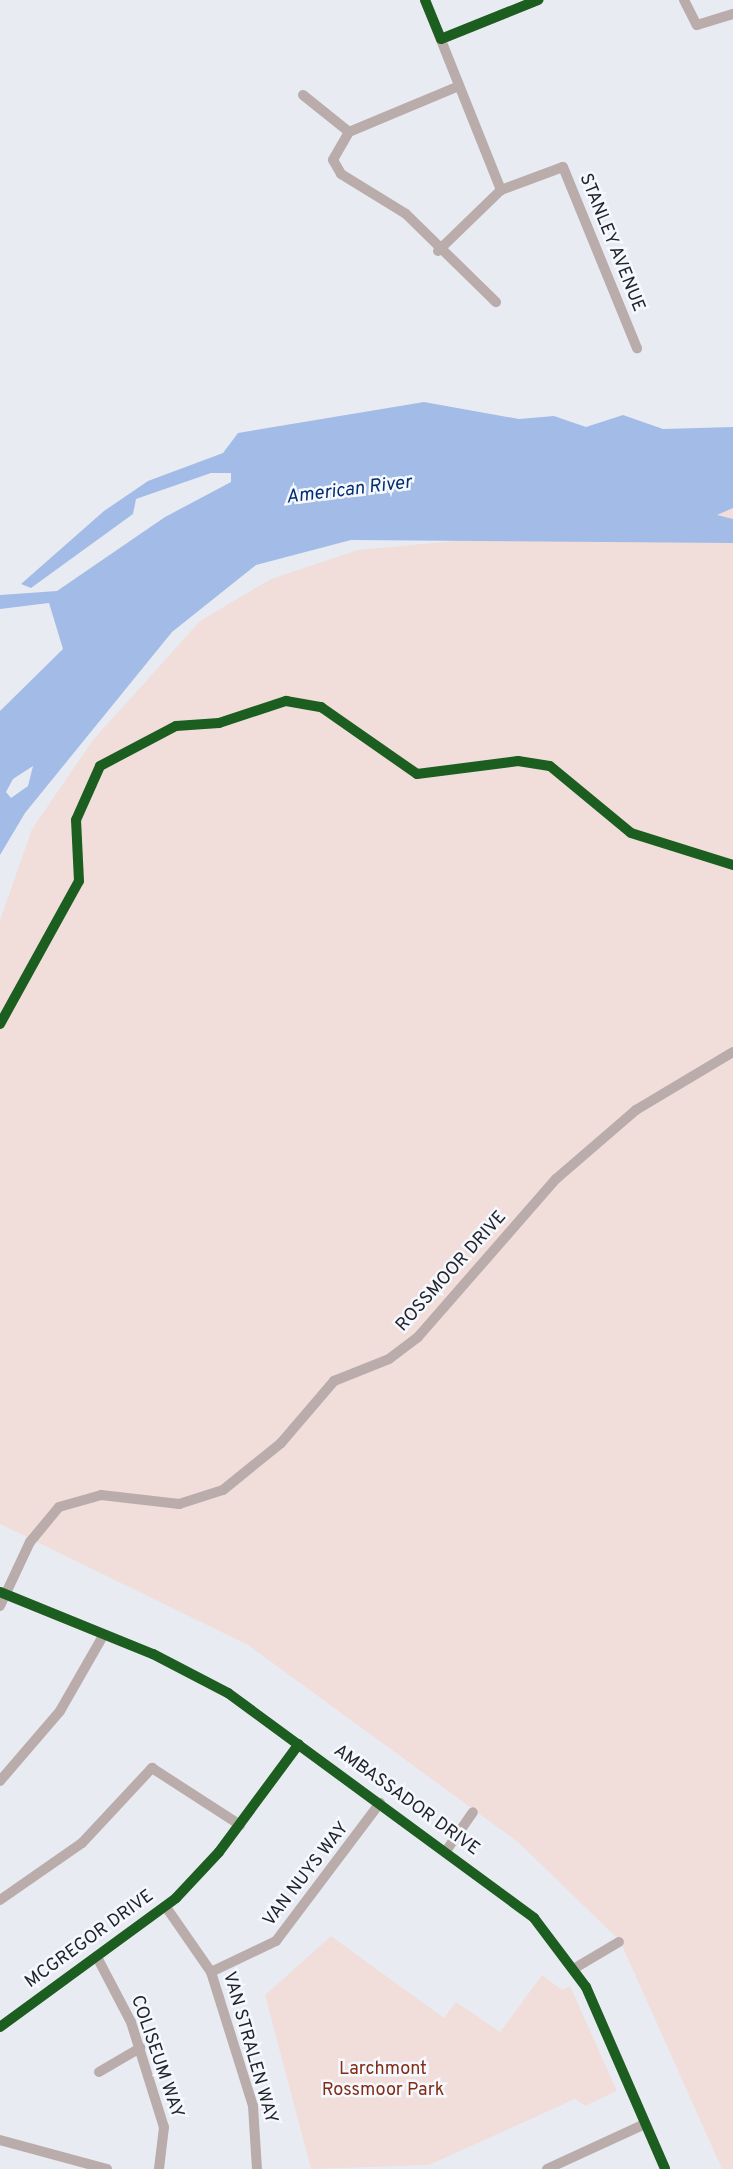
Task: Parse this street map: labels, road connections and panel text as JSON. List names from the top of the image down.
{
  "streets": {
    "street": [
      "STANLEY AVENUE",
      "ROSSMOOR DRIVE",
      "AMBASSADOR DRIVE",
      "VAN NUYS WAY",
      "MCGREGOR DRIVE",
      "VAN STRALEN WAY",
      "COLISEUM WAY"
    ]
  },
  "crossings": [
    ["ROSSMOOR DRIVE", "AMBASSADOR DRIVE"],
    ["AMBASSADOR DRIVE", "VAN NUYS WAY"],
    ["AMBASSADOR DRIVE", "MCGREGOR DRIVE"],
    ["VAN NUYS WAY", "VAN STRALEN WAY"],
    ["MCGREGOR DRIVE", "VAN STRALEN WAY"],
    ["MCGREGOR DRIVE", "COLISEUM WAY"]
  ],
  "water": ["American River"],
  "parks": ["Larchmont Rossmoor Park"]
}
